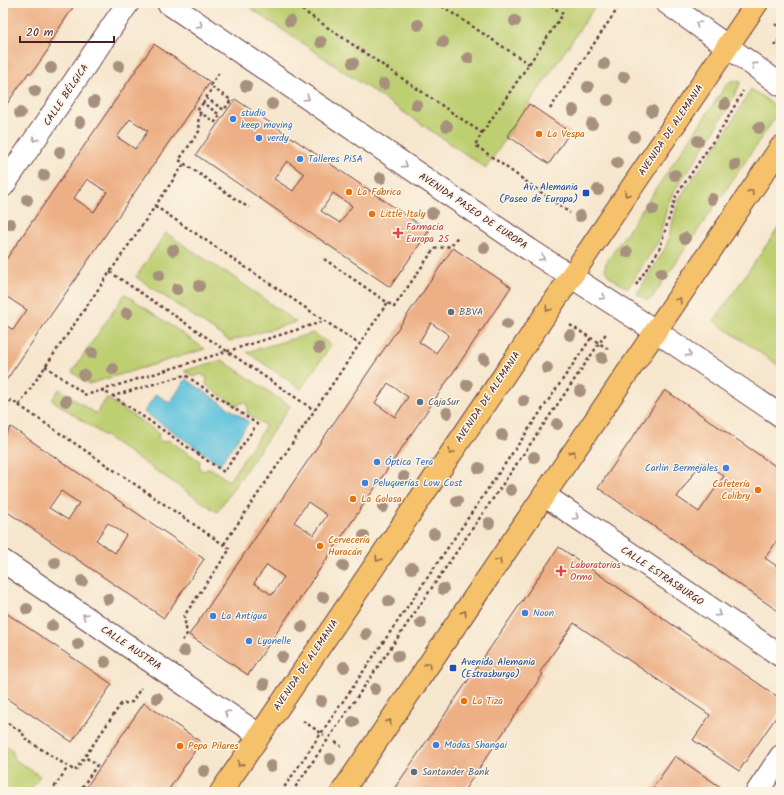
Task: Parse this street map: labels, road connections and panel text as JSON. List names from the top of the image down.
{
  "streets": {
    "main road": ["AVENIDA DE ALEMANIA"],
    "street": [
      "CALLE BÉLGICA",
      "AVENIDA PASEO DE EUROPA",
      "CALLE ESTRASBURGO",
      "CALLE AUSTRIA"
    ]
  },
  "crossings": [
    ["AVENIDA DE ALEMANIA", "AVENIDA PASEO DE EUROPA"],
    ["AVENIDA DE ALEMANIA", "CALLE AUSTRIA"]
  ],
  "one_way": [
    "CALLE BÉLGICA",
    "AVENIDA PASEO DE EUROPA",
    "CALLE ESTRASBURGO",
    "CALLE AUSTRIA"
  ],
  "places": {
    "other": [
      "studio keep moving",
      "La Vespa",
      "verdy",
      "Talleres PiSA",
      "La Fábrica",
      "Little Italy",
      "BBVA",
      "CajaSur",
      "Óptica Tera",
      "Carlin Bermejales",
      "Peluquerías Low Cost",
      "Cafetería Colibry",
      "La Golosa",
      "Cervecería Huracán",
      "Noon",
      "La Antigua",
      "Lyonelle",
      "La Tiza",
      "Modas Shangai",
      "Pepa Pilares",
      "Santander Bank"
    ],
    "transit": ["Av. Alemania (Paseo de Europa)", "Avenida Alemania (Estrasburgo)"],
    "health": ["Farmacia Europa 25", "Laboratorios Orma"]
  },
  "scale_bar": "20 m"
}
